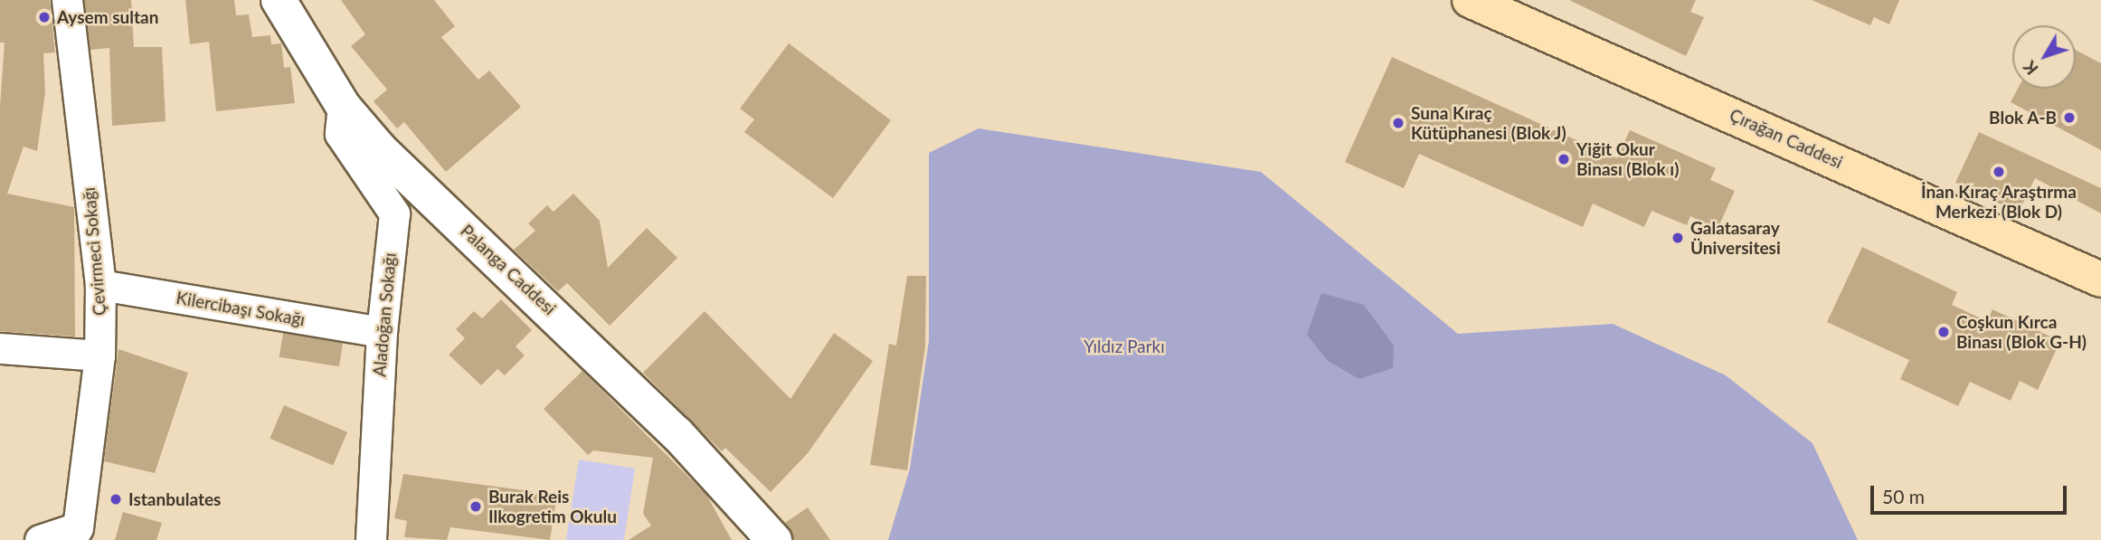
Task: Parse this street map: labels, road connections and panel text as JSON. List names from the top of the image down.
{
  "streets": {
    "main road": ["Çırağan Caddesi", "Palanga Caddesi"],
    "street": ["Çevirmeci Sokağı", "Kilercibaşı Sokağı", "Aladoğan Sokağı"]
  },
  "crossings": [
    ["Çevirmeci Sokağı", "Kilercibaşı Sokağı"],
    ["Palanga Caddesi", "Aladoğan Sokağı"],
    ["Kilercibaşı Sokağı", "Aladoğan Sokağı"]
  ],
  "parks": ["Yıldız Parkı"],
  "places": [
    "Aysem sultan",
    "Blok A-B",
    "Suna Kıraç Kütüphanesi (Blok J)",
    "Yiğit Okur Binası (Blok ı)",
    "İnan Kıraç Araştırma Merkezi (Blok D)",
    "Galatasaray Üniversitesi",
    "Coşkun Kırca Binası (Blok G-H)",
    "Istanbulates",
    "Burak Reis Ilkogretim Okulu"
  ],
  "scale_bar": "50 m",
  "north": "bottom left"
}
